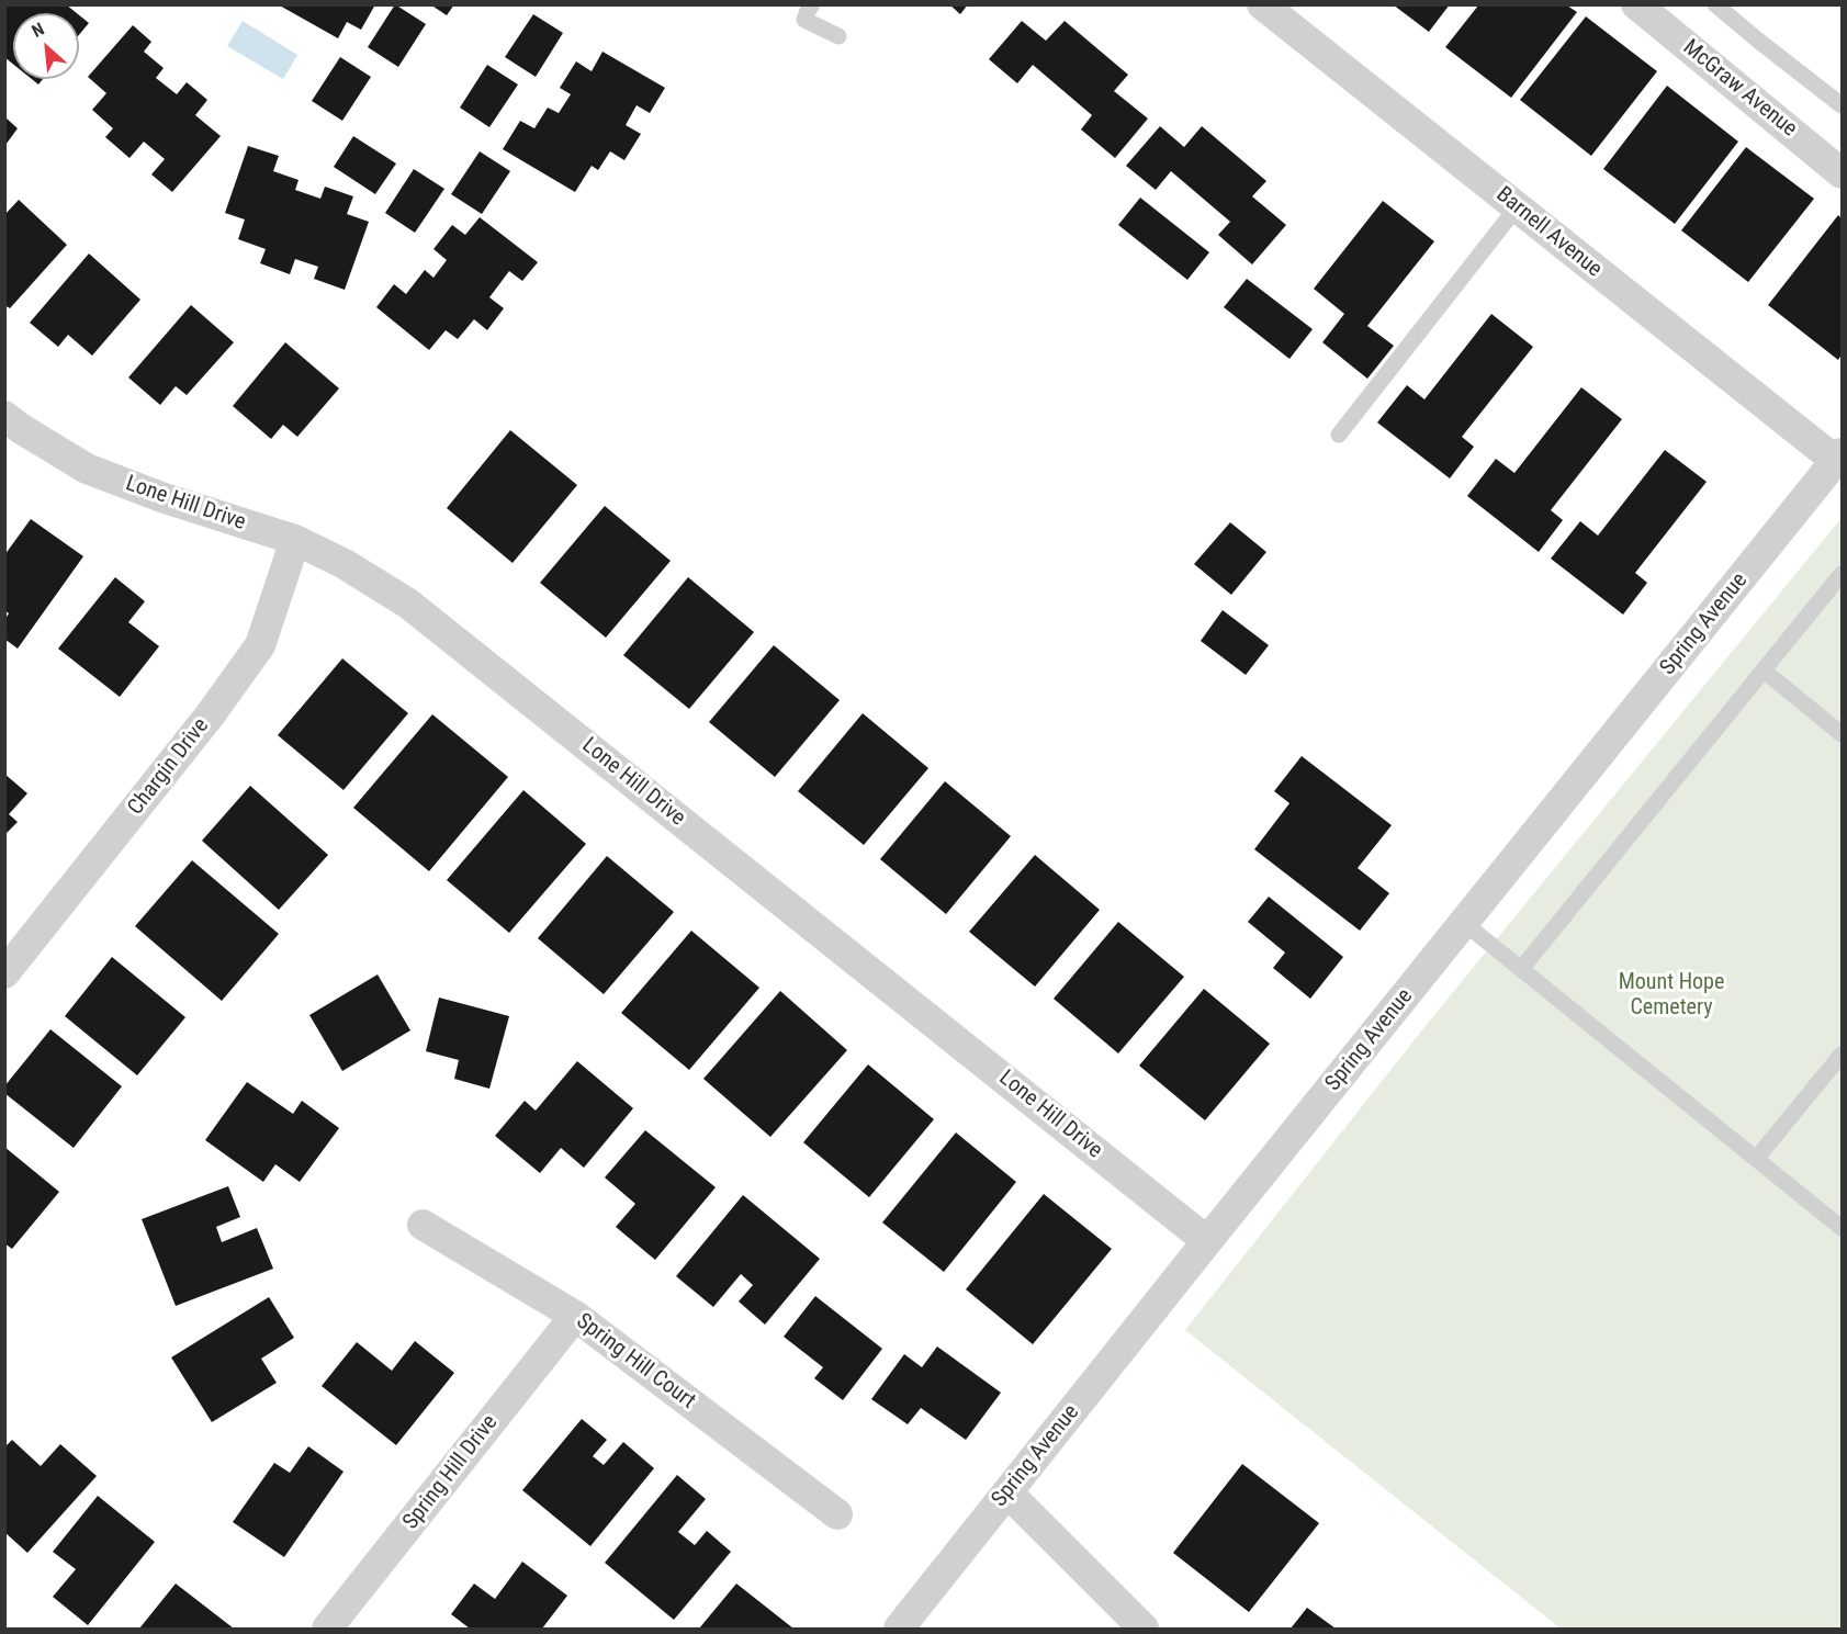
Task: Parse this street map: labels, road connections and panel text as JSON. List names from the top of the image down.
{
  "streets": {
    "street": [
      "McGraw Avenue",
      "Barnell Avenue",
      "Lone Hill Drive",
      "Spring Avenue",
      "Chargin Drive",
      "Spring Hill Court",
      "Spring Hill Drive"
    ]
  },
  "crossings": [
    ["Barnell Avenue", "Spring Avenue"],
    ["Lone Hill Drive", "Spring Avenue"],
    ["Lone Hill Drive", "Chargin Drive"],
    ["Spring Hill Court", "Spring Hill Drive"]
  ],
  "parks": ["Mount Hope Cemetery"],
  "north": "top left"
}
